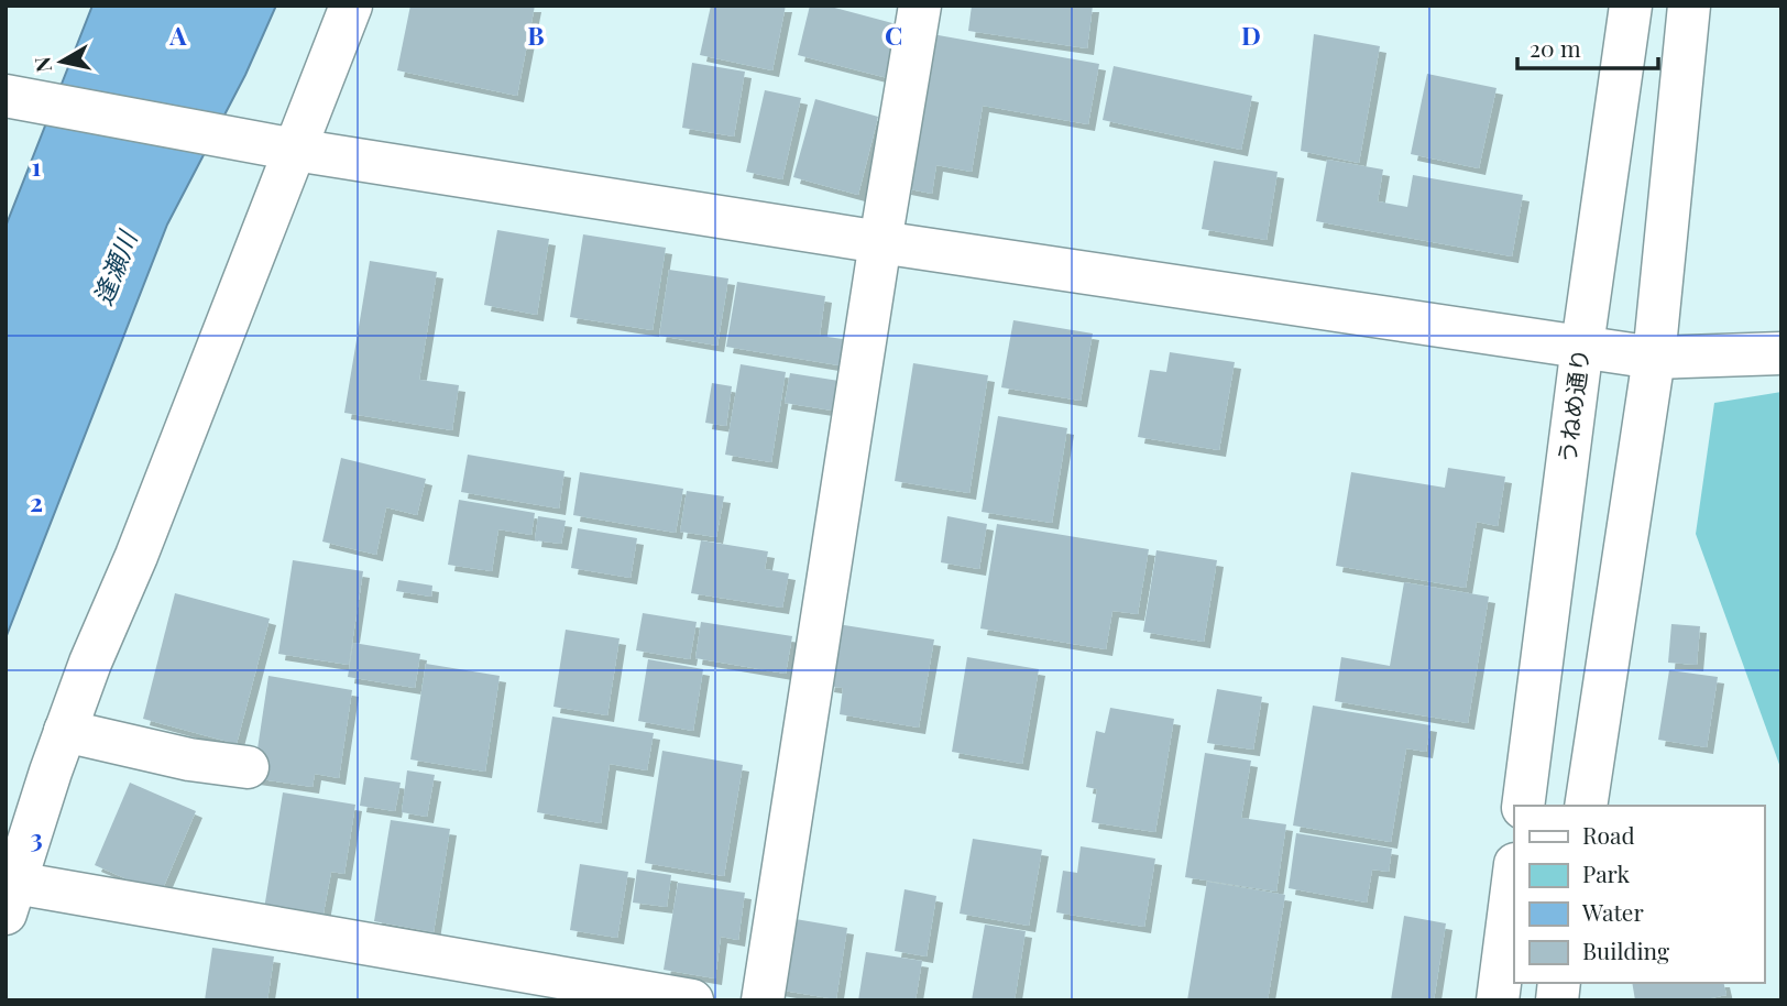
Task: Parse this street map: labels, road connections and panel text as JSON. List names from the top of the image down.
{
  "streets": {
    "street": ["うねめ通り"]
  },
  "water": ["逢瀬川"],
  "legend": [
    "Road",
    "Park",
    "Water",
    "Building"
  ],
  "scale_bar": "20 m",
  "north": "left",
  "grid": {
    "columns": [
      "A",
      "B",
      "C",
      "D"
    ],
    "rows": ["1", "2", "3"]
  }
}
